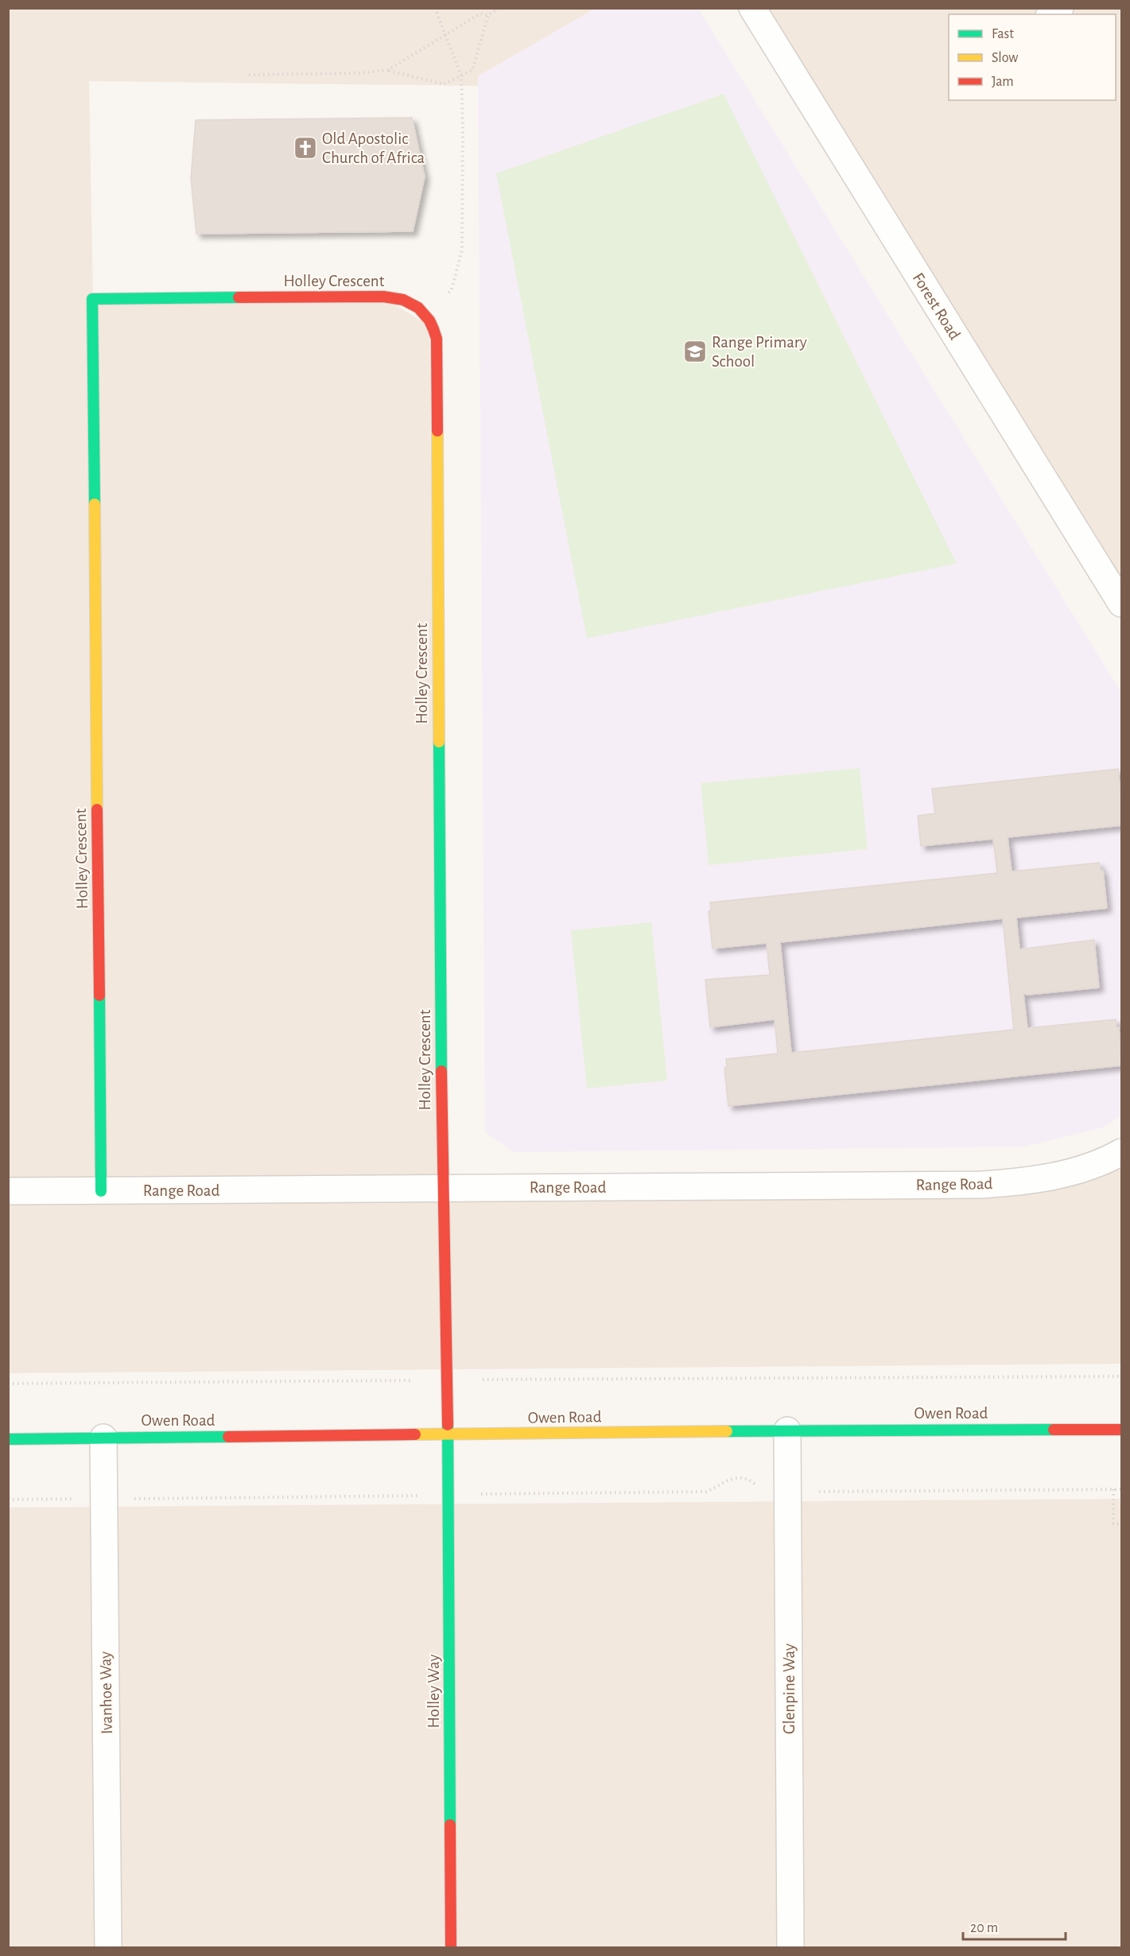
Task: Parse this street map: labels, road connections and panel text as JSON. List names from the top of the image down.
{
  "streets": {
    "street": [
      "Holley Crescent",
      "Forest Road",
      "Range Road",
      "Owen Road",
      "Glenpine Way",
      "Holley Way",
      "Ivanhoe Way"
    ]
  },
  "crossings": [
    ["Holley Crescent", "Range Road"],
    ["Holley Crescent", "Owen Road"],
    ["Holley Crescent", "Holley Way"],
    ["Owen Road", "Glenpine Way"],
    ["Owen Road", "Holley Way"],
    ["Owen Road", "Ivanhoe Way"]
  ],
  "places": {
    "church": ["Old Apostolic Church of Africa"],
    "school or university": ["Range Primary School"]
  },
  "legend": ["Fast", "Slow", "Jam"],
  "scale_bar": "20 m"
}
